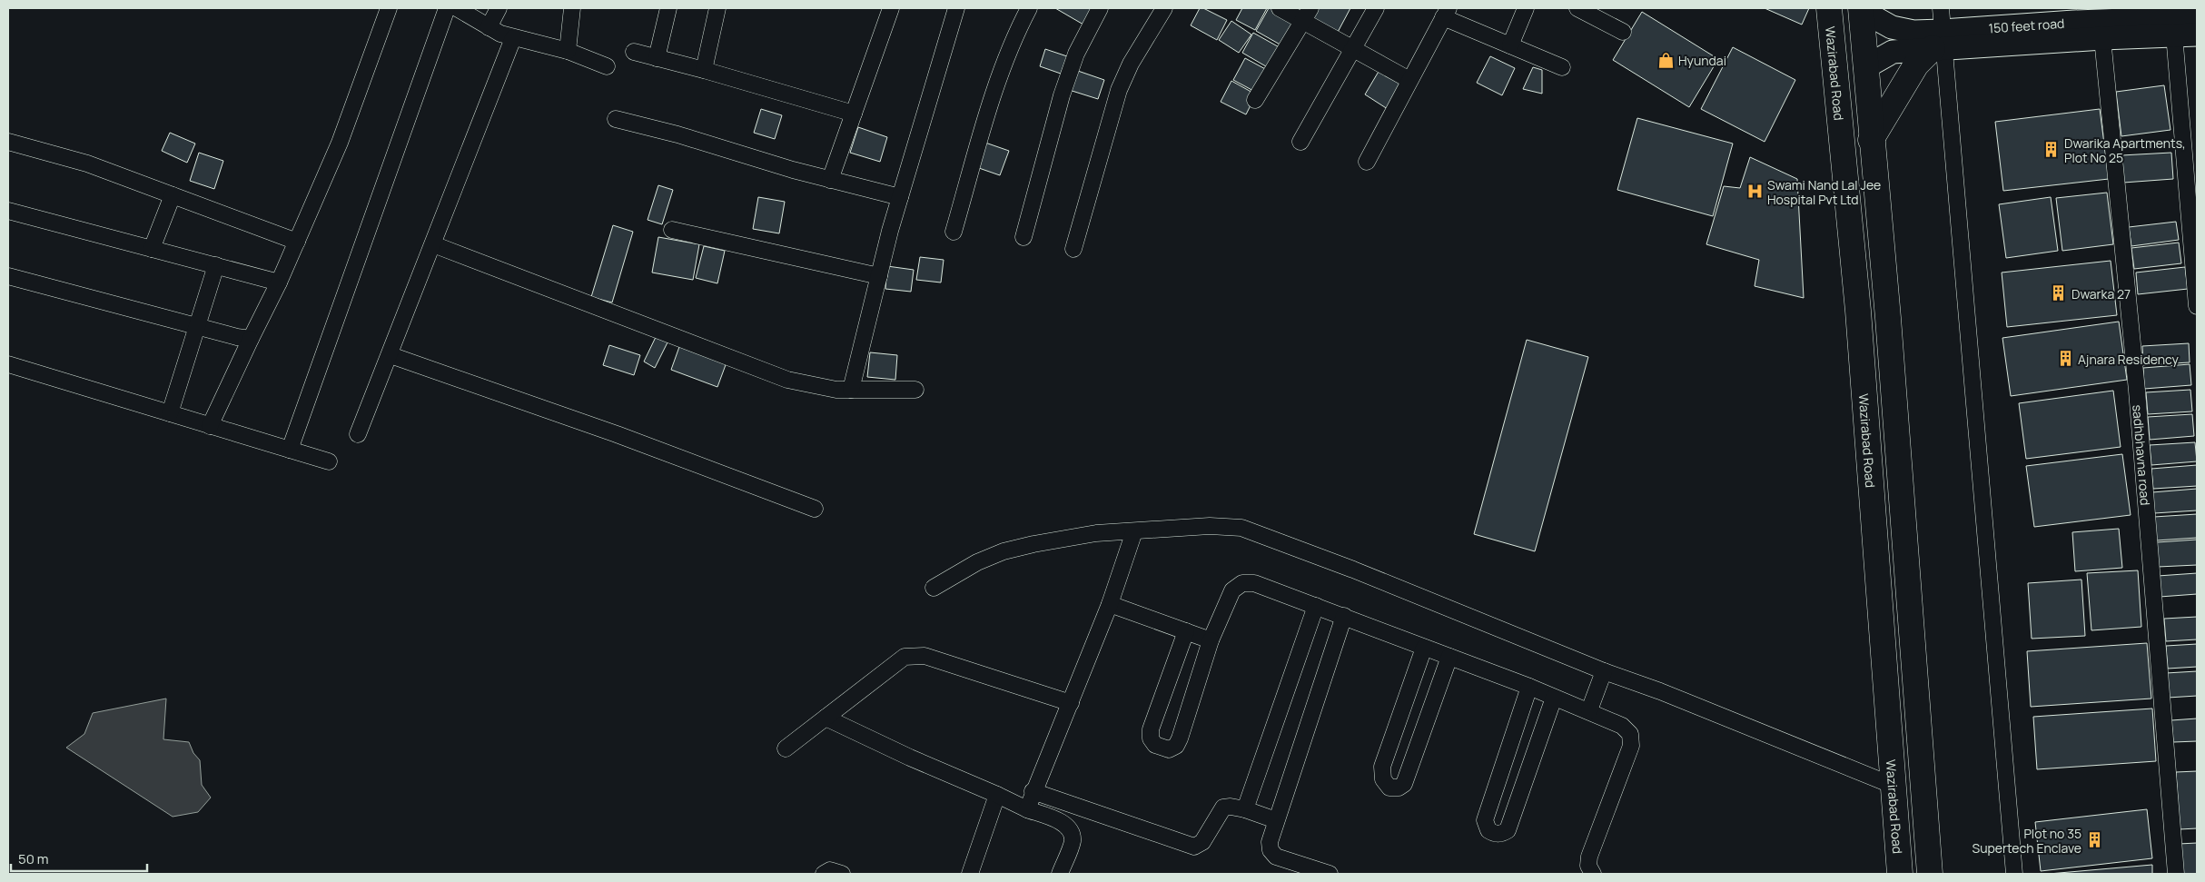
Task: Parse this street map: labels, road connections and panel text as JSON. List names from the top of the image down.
{
  "streets": {
    "main road": ["Wazirabad Road"],
    "street": ["150 feet road", "sadhbhavna road"]
  },
  "crossings": [
    ["150 feet road", "sadhbhavna road"]
  ],
  "places": {
    "shop": ["Hyundai"],
    "building": [
      "Dwarika Apartments, Plot No 25",
      "Dwarka 27",
      "Ajnara Residency",
      "Plot no 35 Supertech Enclave"
    ],
    "hospital": ["Swami Nand Lal Jee Hospital Pvt Ltd"]
  },
  "scale_bar": "50 m"
}
